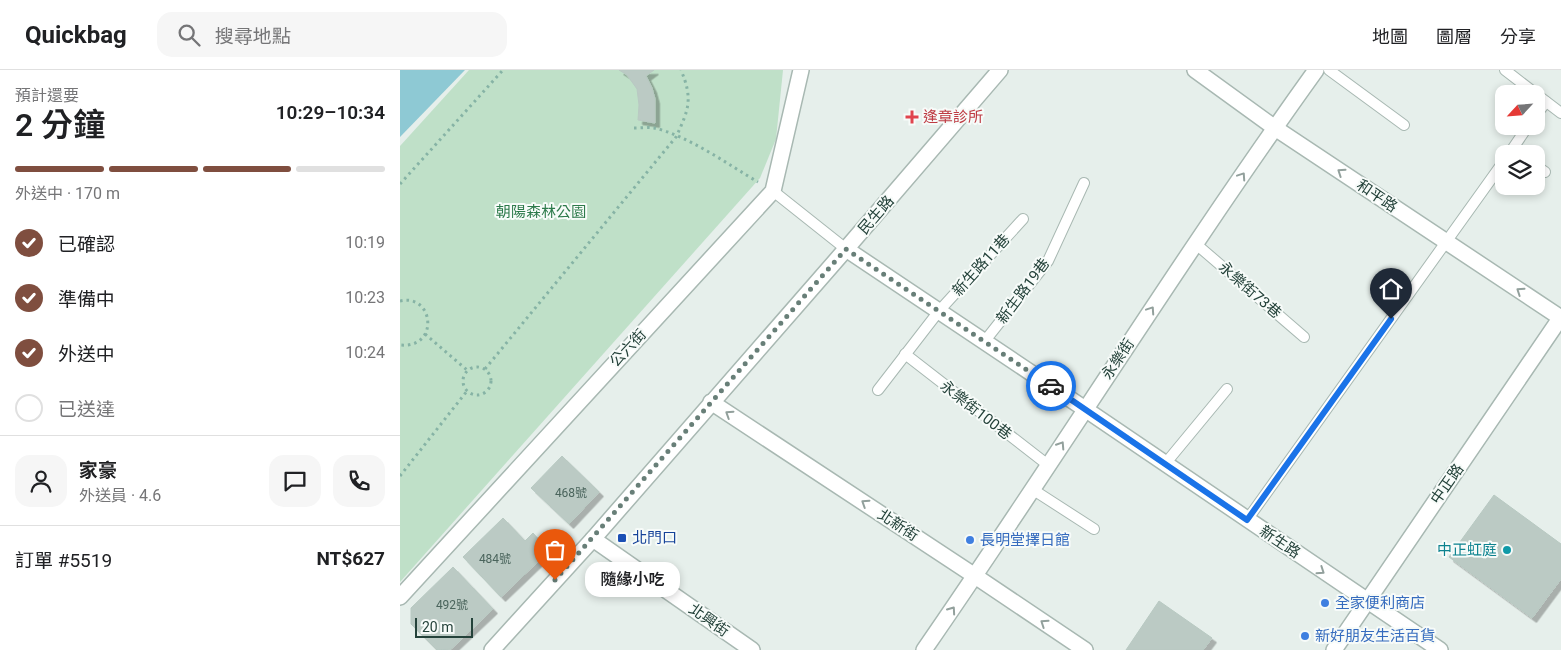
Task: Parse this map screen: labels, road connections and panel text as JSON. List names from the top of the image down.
{
  "streets": {
    "street": [
      "和平路",
      "民生路",
      "公六街",
      "永樂街",
      "中正路",
      "北新街",
      "新生路",
      "北興街"
    ],
    "lane": [
      "新生路11巷",
      "永樂街73巷",
      "新生路19巷",
      "永樂街100巷"
    ]
  },
  "crossings": [
    ["和平路", "永樂街"],
    ["和平路", "中正路"],
    ["民生路", "北新街"],
    ["民生路", "新生路"],
    ["民生路", "北興街"],
    ["新生路11巷", "永樂街100巷"],
    ["新生路11巷", "新生路"],
    ["永樂街73巷", "永樂街"],
    ["新生路19巷", "新生路"],
    ["永樂街", "永樂街100巷"],
    ["永樂街", "北新街"],
    ["永樂街", "新生路"],
    ["中正路", "新生路"]
  ],
  "one_way": ["和平路", "永樂街", "北新街"],
  "parks": ["朝陽森林公園"],
  "places": {
    "health": ["逢章診所"],
    "transit": ["北門口"],
    "other": [
      "長明堂擇日館",
      "中正虹庭",
      "隨緣小吃",
      "全家便利商店",
      "新好朋友生活百貨"
    ]
  },
  "house_numbers": ["468號", "484號", "492號"],
  "scale_bar": "20 m",
  "north": "bottom left",
  "page": {
    "header": "Quickbag",
    "search": "搜尋地點",
    "nav": ["地圖", "圖層", "分享"],
    "heading": ["2 分鐘", "預計還要", "10:29–10:34"],
    "panel": [
      "家豪",
      "外送員 · 4.6",
      "訂單 #5519",
      "NT$627"
    ],
    "bar": "外送中 · 170 m",
    "list": [
      ["已確認", "10:19"],
      ["準備中", "10:23"],
      ["外送中", "10:24"],
      "已送達"
    ],
    "bubble": "隨緣小吃",
    "scale": "20 m"
  }
}
